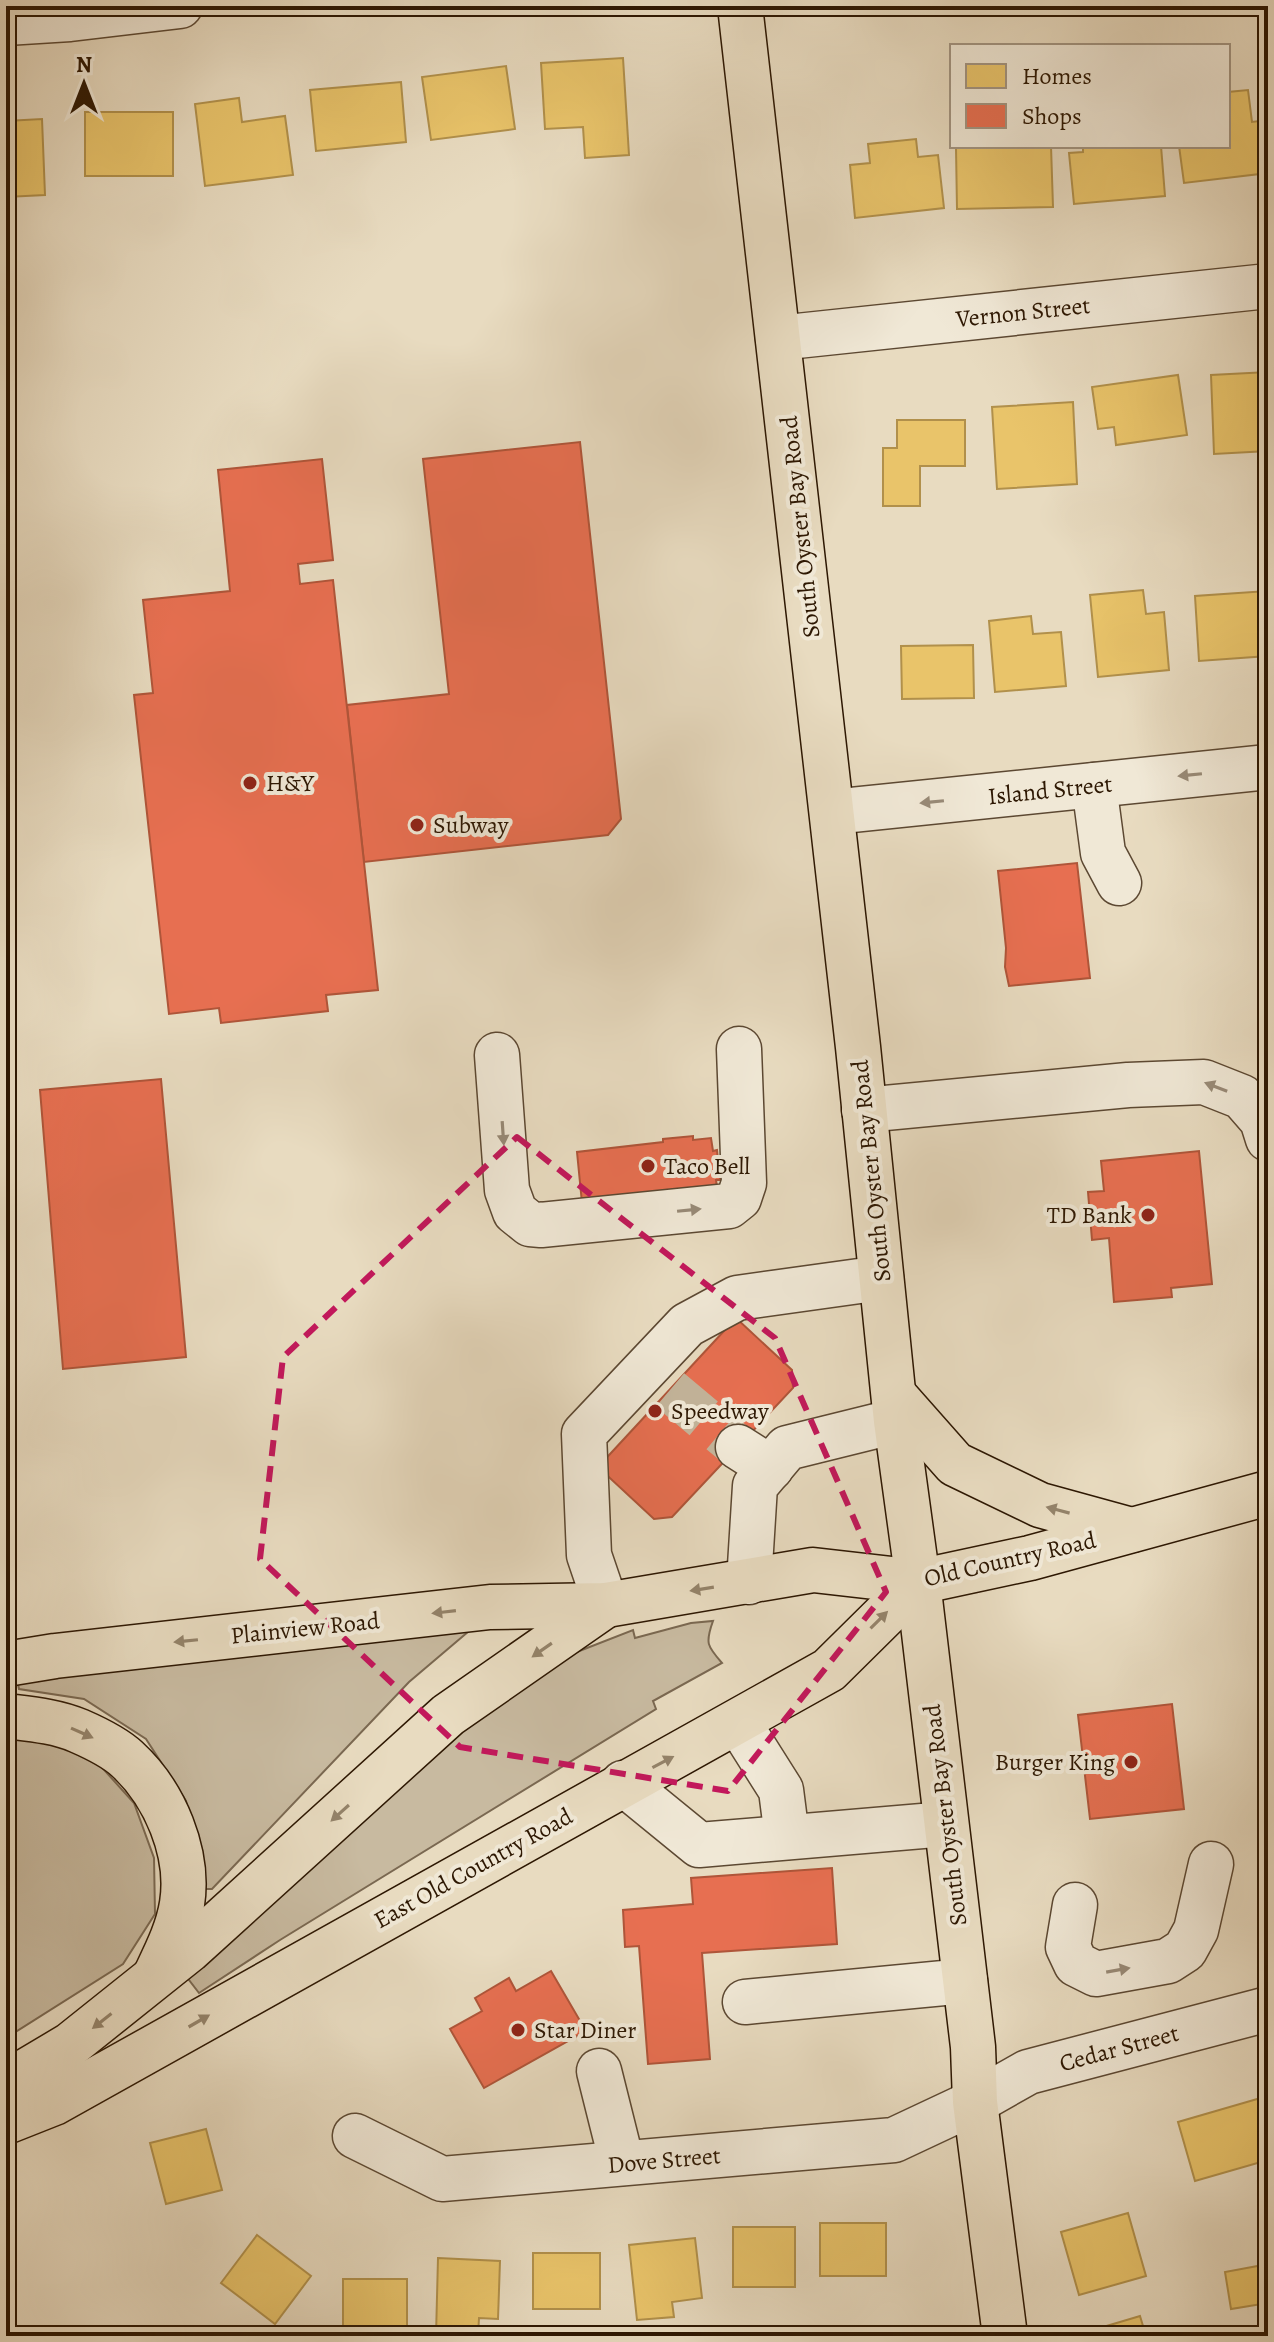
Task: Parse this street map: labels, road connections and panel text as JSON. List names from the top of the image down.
{
  "streets": {
    "main road": [
      "South Oyster Bay Road",
      "Old Country Road",
      "Plainview Road",
      "East Old Country Road"
    ],
    "street": [
      "Vernon Street",
      "Island Street",
      "Cedar Street",
      "Dove Street"
    ]
  },
  "crossings": [
    ["Vernon Street", "South Oyster Bay Road"],
    ["South Oyster Bay Road", "Island Street"],
    ["South Oyster Bay Road", "Old Country Road"],
    ["South Oyster Bay Road", "East Old Country Road"],
    ["South Oyster Bay Road", "Cedar Street"],
    ["South Oyster Bay Road", "Dove Street"],
    ["Old Country Road", "Plainview Road"],
    ["Old Country Road", "East Old Country Road"],
    ["Cedar Street", "Dove Street"]
  ],
  "one_way": ["Plainview Road"],
  "places": [
    "H&Y",
    "Subway",
    "Taco Bell",
    "TD Bank",
    "Speedway",
    "Burger King",
    "Star Diner"
  ],
  "legend": ["Homes", "Shops"],
  "north": "top"
}
